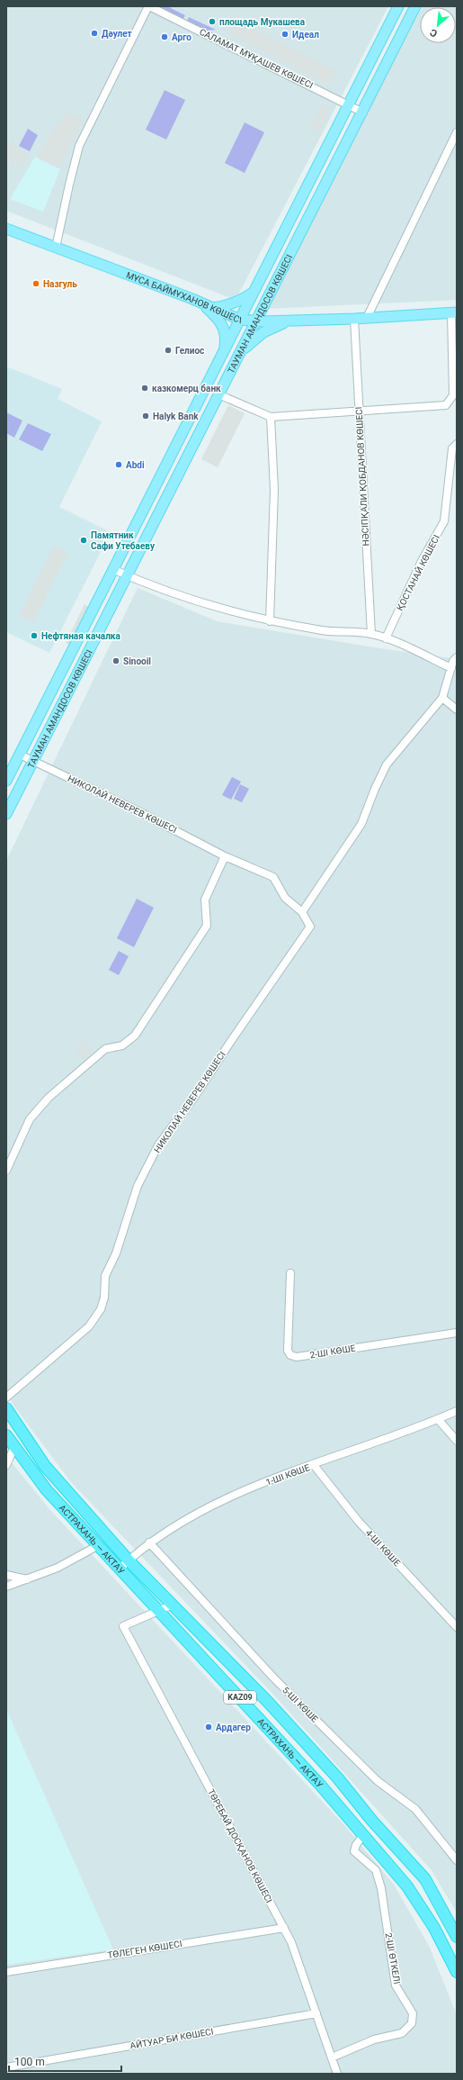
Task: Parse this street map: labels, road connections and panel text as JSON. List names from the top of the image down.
{
  "streets": {
    "highway": ["АСТРАХАНЬ — АКТАУ", "KAZ09"],
    "main road": ["МҰСА БАЙМҰХАНОВ КӨШЕСІ", "ТАУМАН АМАНДОСОВ КӨШЕСІ"],
    "street": [
      "САЛАМАТ МҰҚАШЕВ КӨШЕСІ",
      "НӘСІПҚАЛИ ҚОБДАНОВ КӨШЕСІ",
      "ҚОСТАНАЙ КӨШЕСІ",
      "НИКОЛАЙ НЕВЕРЕВ КӨШЕСІ",
      "2-ШІ КӨШЕ",
      "1-ШІ КӨШЕ",
      "4-ШI КӨШЕ",
      "5-ШI КӨШЕ",
      "ТӨРЕБАЙ ДОСҚАНОВ КӨШЕСІ",
      "ТӨЛЕГЕН КӨШЕСІ",
      "2-ШІ ӨТКЕЛІ",
      "АЙТУАР БИ КӨШЕСІ"
    ]
  },
  "crossings": [
    ["САЛАМАТ МҰҚАШЕВ КӨШЕСІ", "ТАУМАН АМАНДОСОВ КӨШЕСІ"],
    ["МҰСА БАЙМҰХАНОВ КӨШЕСІ", "ТАУМАН АМАНДОСОВ КӨШЕСІ"],
    ["МҰСА БАЙМҰХАНОВ КӨШЕСІ", "НӘСІПҚАЛИ ҚОБДАНОВ КӨШЕСІ"],
    ["ТАУМАН АМАНДОСОВ КӨШЕСІ", "НИКОЛАЙ НЕВЕРЕВ КӨШЕСІ"],
    ["1-ШІ КӨШЕ", "АСТРАХАНЬ — АКТАУ"],
    ["1-ШІ КӨШЕ", "4-ШI КӨШЕ"],
    ["1-ШІ КӨШЕ", "5-ШI КӨШЕ"],
    ["АСТРАХАНЬ — АКТАУ", "ТӨРЕБАЙ ДОСҚАНОВ КӨШЕСІ"],
    ["АСТРАХАНЬ — АКТАУ", "2-ШІ ӨТКЕЛІ"],
    ["ТӨРЕБАЙ ДОСҚАНОВ КӨШЕСІ", "ТӨЛЕГЕН КӨШЕСІ"],
    ["ТӨРЕБАЙ ДОСҚАНОВ КӨШЕСІ", "2-ШІ ӨТКЕЛІ"],
    ["ТӨРЕБАЙ ДОСҚАНОВ КӨШЕСІ", "АЙТУАР БИ КӨШЕСІ"]
  ],
  "places": [
    "площадь Мукашева",
    "Дәулет",
    "Идеал",
    "Арго",
    "Назгуль",
    "Гелиос",
    "казкомерц банк",
    "Halyk Bank",
    "Abdi",
    "Памятник Сафи Утебаеву",
    "Нефтяная качалка",
    "Sinooil",
    "Ардагер"
  ],
  "scale_bar": "100 m",
  "north": "bottom left"
}
